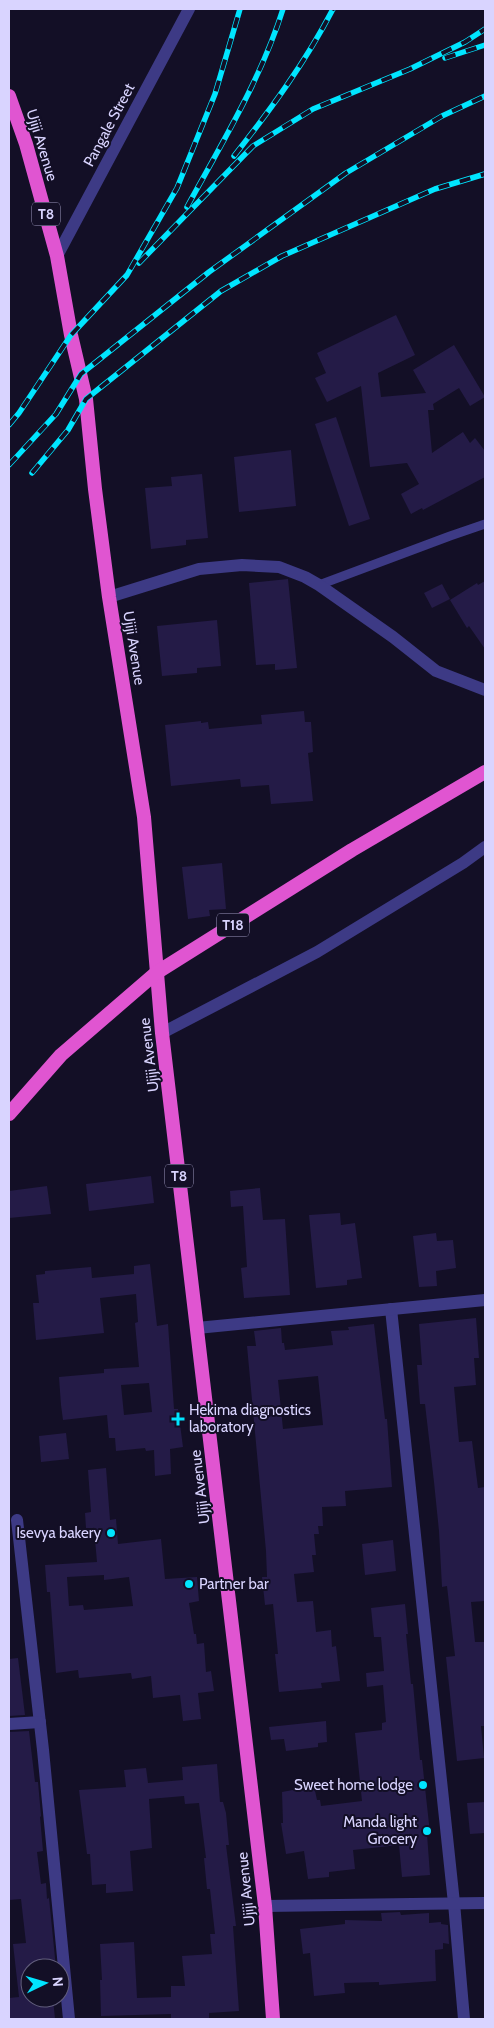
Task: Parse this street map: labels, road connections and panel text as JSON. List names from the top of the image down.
{
  "streets": {
    "highway": ["Ujiji Avenue", "T8", "T18"],
    "street": ["Pangale Street"]
  },
  "crossings": [
    ["Pangale Street", "Ujiji Avenue"],
    ["Ujiji Avenue", "T18"]
  ],
  "places": {
    "health": ["Hekima diagnostics laboratory"],
    "other": [
      "Isevya bakery",
      "Partner bar",
      "Sweet home lodge",
      "Manda light Grocery"
    ]
  },
  "north": "right"
}
